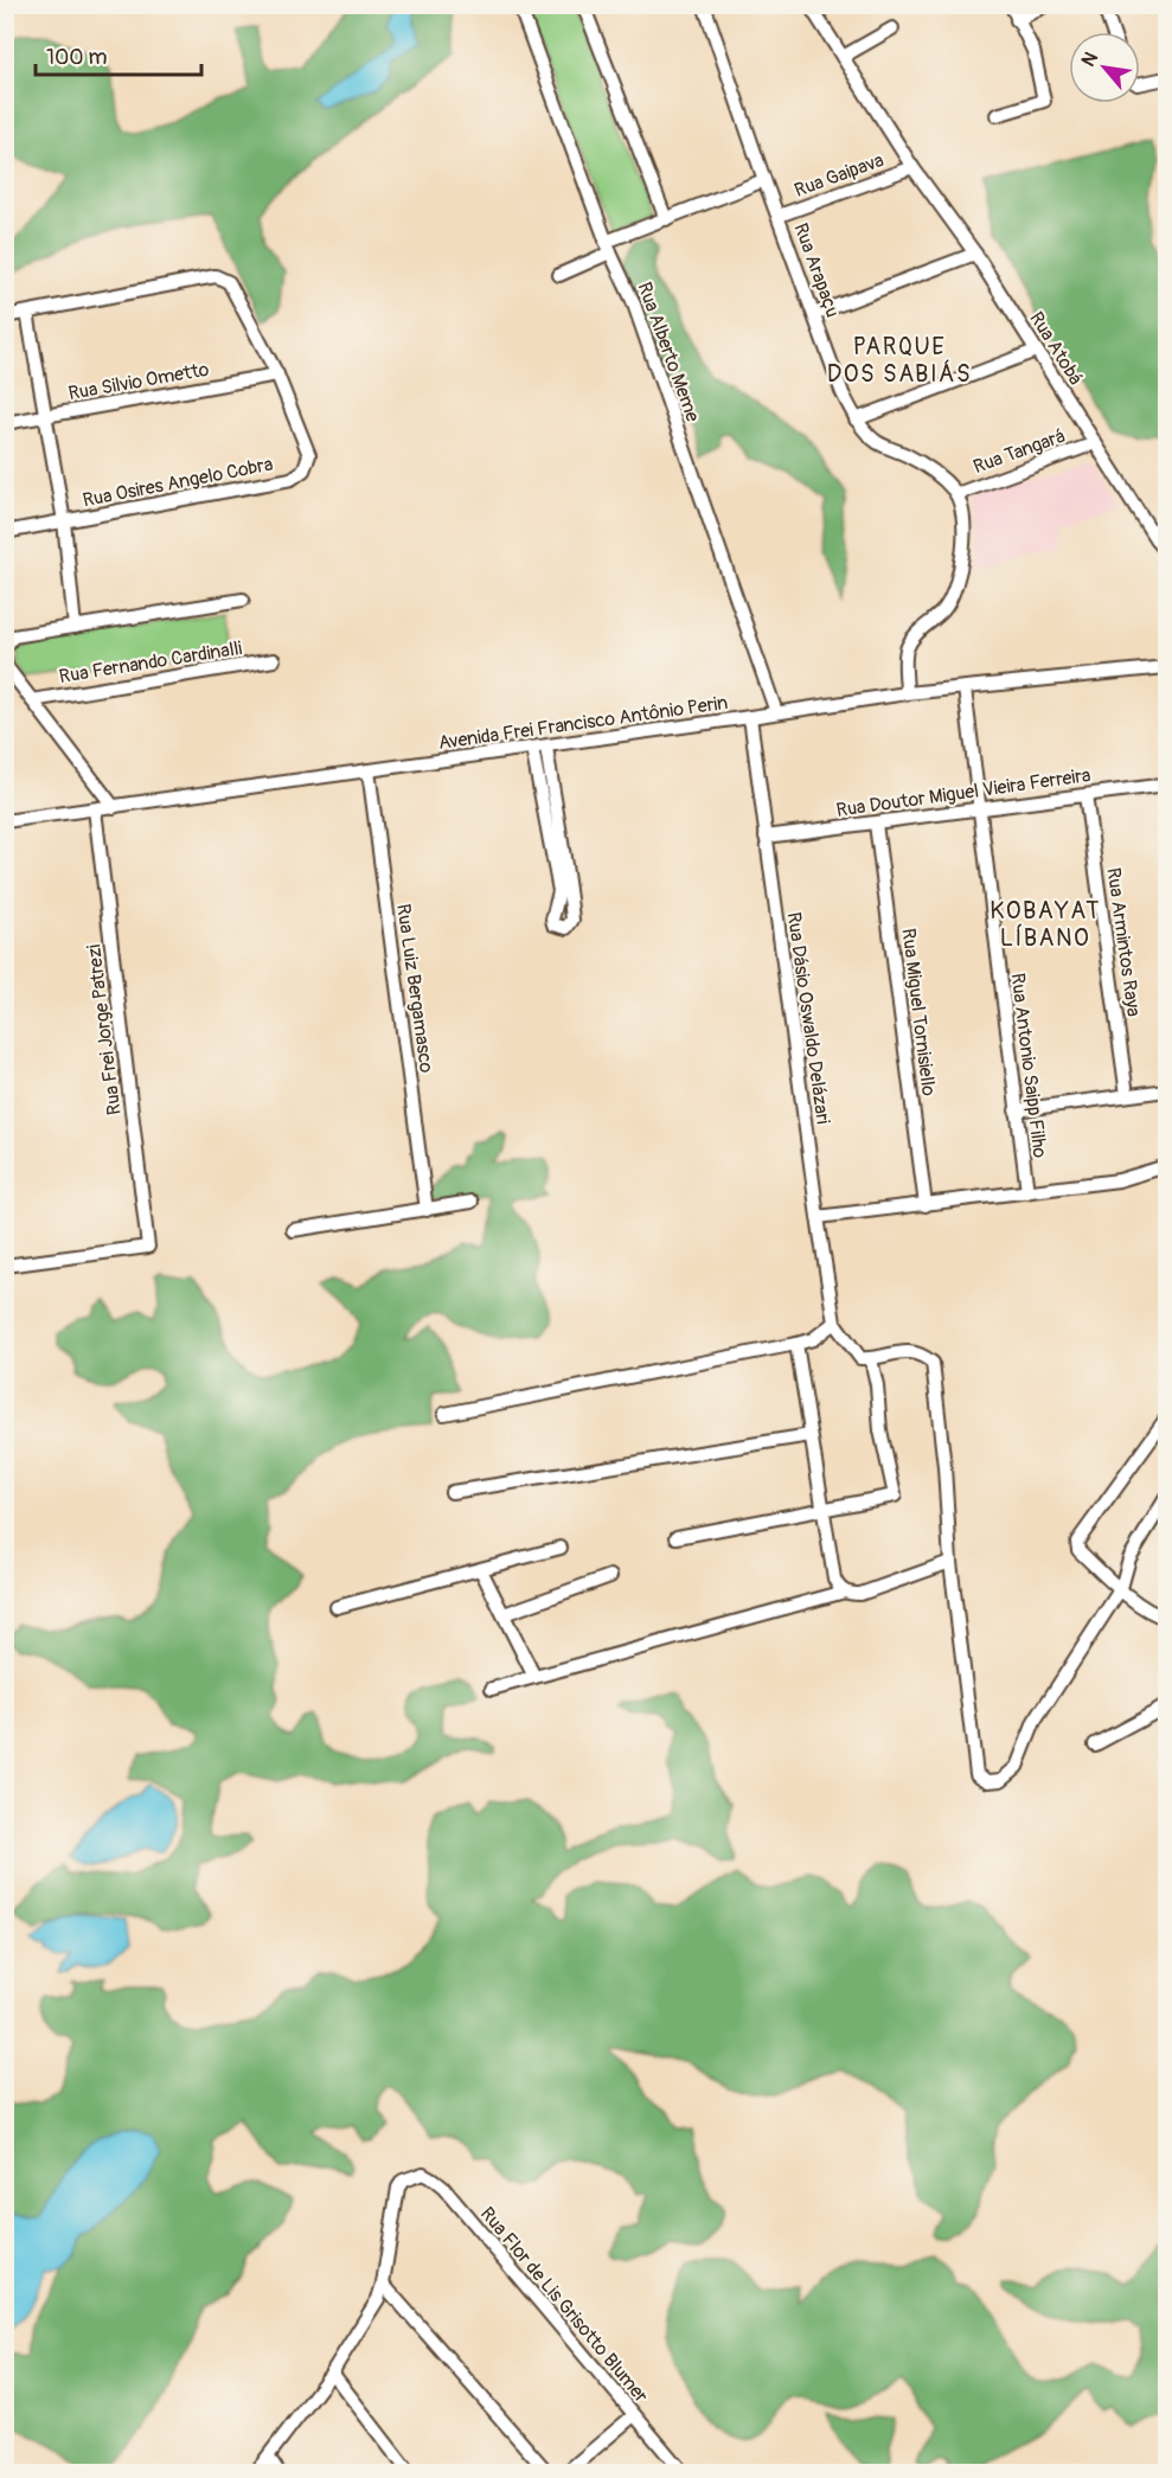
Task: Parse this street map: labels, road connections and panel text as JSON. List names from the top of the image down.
{
  "streets": {
    "street": [
      "Rua Gaipava",
      "Rua Arapaçu",
      "Rua Atobá",
      "Rua Alberto Meme",
      "Rua Silvio Ometto",
      "Rua Tangará",
      "Rua Osires Angelo Cobra",
      "Rua Fernando Cardinalli",
      "Avenida Frei Francisco Antônio Perin",
      "Rua Doutor Miguel Vieira Ferreira",
      "Rua Armintos Raya",
      "Rua Luiz Bergamasco",
      "Rua Miguel Tornisiello",
      "Rua Dásio Oswaldo Delázari",
      "Rua Frei Jorge Patrezi",
      "Rua Antonio Saipp Filho",
      "Rua Flor de Lis Grisotto Blumer"
    ]
  },
  "crossings": [
    ["Rua Gaipava", "Rua Arapaçu"],
    ["Rua Gaipava", "Rua Atobá"],
    ["Rua Arapaçu", "Rua Tangará"],
    ["Rua Atobá", "Rua Tangará"],
    ["Rua Alberto Meme", "Avenida Frei Francisco Antônio Perin"],
    ["Rua Silvio Ometto", "Rua Osires Angelo Cobra"],
    ["Avenida Frei Francisco Antônio Perin", "Rua Luiz Bergamasco"],
    ["Avenida Frei Francisco Antônio Perin", "Rua Dásio Oswaldo Delázari"],
    ["Avenida Frei Francisco Antônio Perin", "Rua Frei Jorge Patrezi"],
    ["Avenida Frei Francisco Antônio Perin", "Rua Antonio Saipp Filho"],
    ["Rua Doutor Miguel Vieira Ferreira", "Rua Armintos Raya"],
    ["Rua Doutor Miguel Vieira Ferreira", "Rua Miguel Tornisiello"],
    ["Rua Doutor Miguel Vieira Ferreira", "Rua Dásio Oswaldo Delázari"],
    ["Rua Doutor Miguel Vieira Ferreira", "Rua Antonio Saipp Filho"]
  ],
  "districts": ["PARQUE DOS SABIÁS", "KOBAYAT LÍBANO"],
  "scale_bar": "100 m",
  "north": "top left"
}
